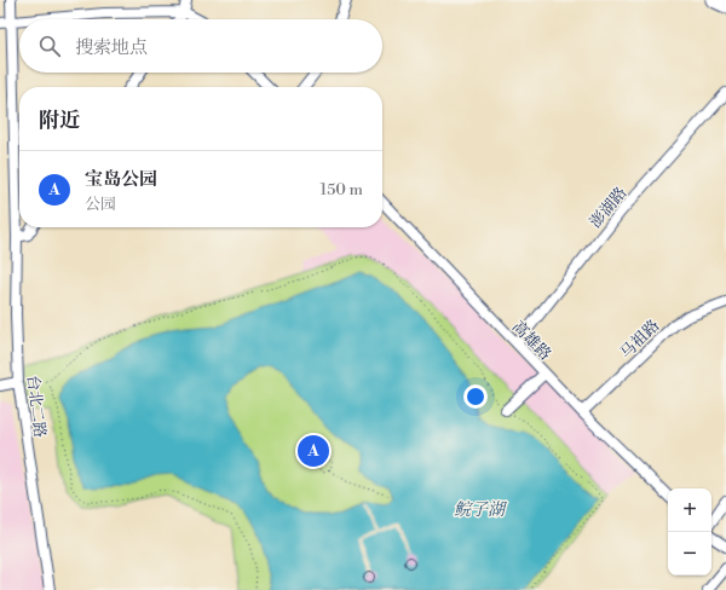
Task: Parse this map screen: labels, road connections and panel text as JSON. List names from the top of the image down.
{
  "streets": {
    "street": [
      "澎湖路",
      "马祖路",
      "高雄路",
      "台北二路"
    ]
  },
  "crossings": [
    ["澎湖路", "高雄路"],
    ["马祖路", "高雄路"]
  ],
  "water": ["鲩子湖"],
  "page": {
    "search": "搜索地点",
    "heading": "附近",
    "list": [
      {
        "mark": "A",
        "name": "宝岛公园",
        "note": "公园",
        "value": "150 m"
      }
    ],
    "pins": "A",
    "map_buttons": ["+", "−"]
  }
}
